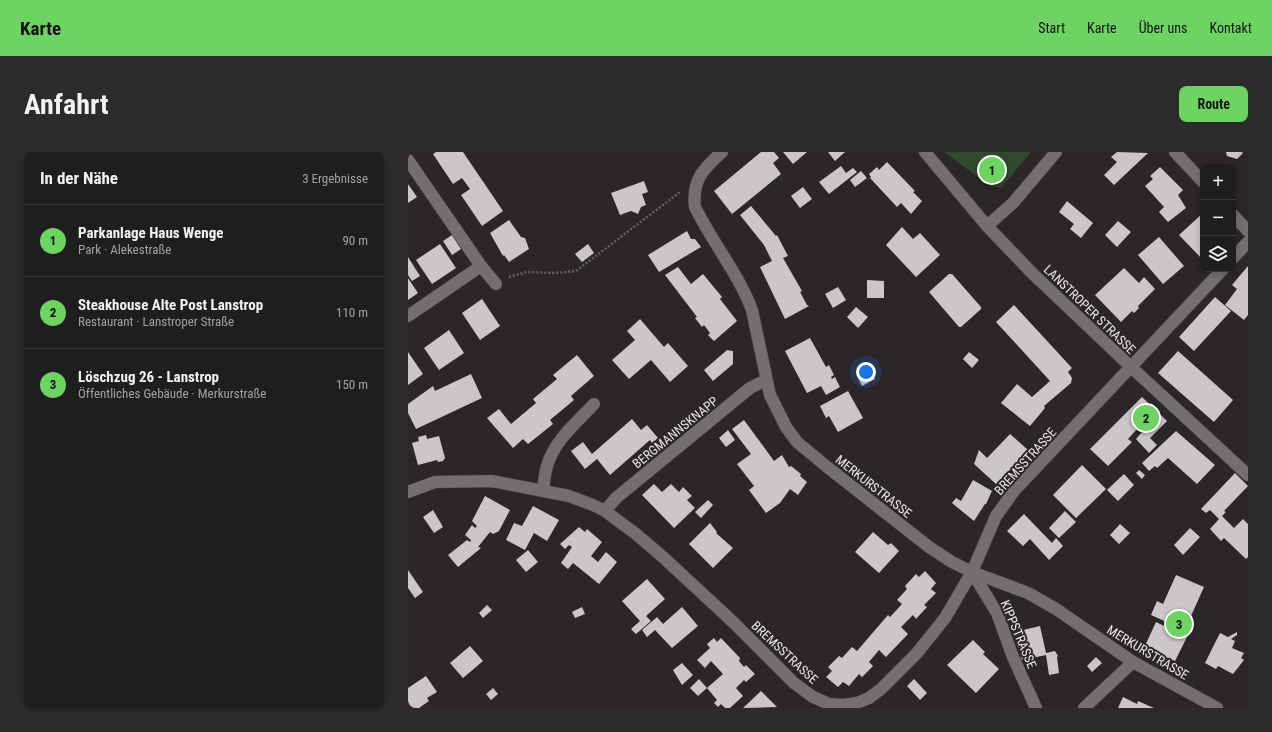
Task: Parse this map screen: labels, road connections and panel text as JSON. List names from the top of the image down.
{
  "streets": {
    "street": [
      "LANSTROPER STRASSE",
      "BERGMANNSKNAPP",
      "BREMSSTRASSE",
      "MERKURSTRASSE",
      "KIPPSTRASSE"
    ]
  },
  "crossings": [
    ["LANSTROPER STRASSE", "BREMSSTRASSE"],
    ["BERGMANNSKNAPP", "BREMSSTRASSE"],
    ["BERGMANNSKNAPP", "MERKURSTRASSE"],
    ["BREMSSTRASSE", "MERKURSTRASSE"],
    ["BREMSSTRASSE", "KIPPSTRASSE"],
    ["MERKURSTRASSE", "KIPPSTRASSE"]
  ],
  "page": {
    "header": "Karte",
    "nav": [
      "Start",
      "Karte",
      "Über uns",
      "Kontakt"
    ],
    "buttons": "Route",
    "title": "Anfahrt",
    "heading": ["In der Nähe", "3 Ergebnisse"],
    "pins": ["1", "2", "3"],
    "map_buttons": ["+", "−"],
    "list": [
      {
        "mark": "1",
        "name": "Parkanlage Haus Wenge",
        "note": "Park · Alekestraße",
        "value": "90 m"
      },
      {
        "mark": "2",
        "name": "Steakhouse Alte Post Lanstrop",
        "note": "Restaurant · Lanstroper Straße",
        "value": "110 m"
      },
      {
        "mark": "3",
        "name": "Löschzug 26 - Lanstrop",
        "note": "Öffentliches Gebäude · Merkurstraße",
        "value": "150 m"
      }
    ]
  }
}
